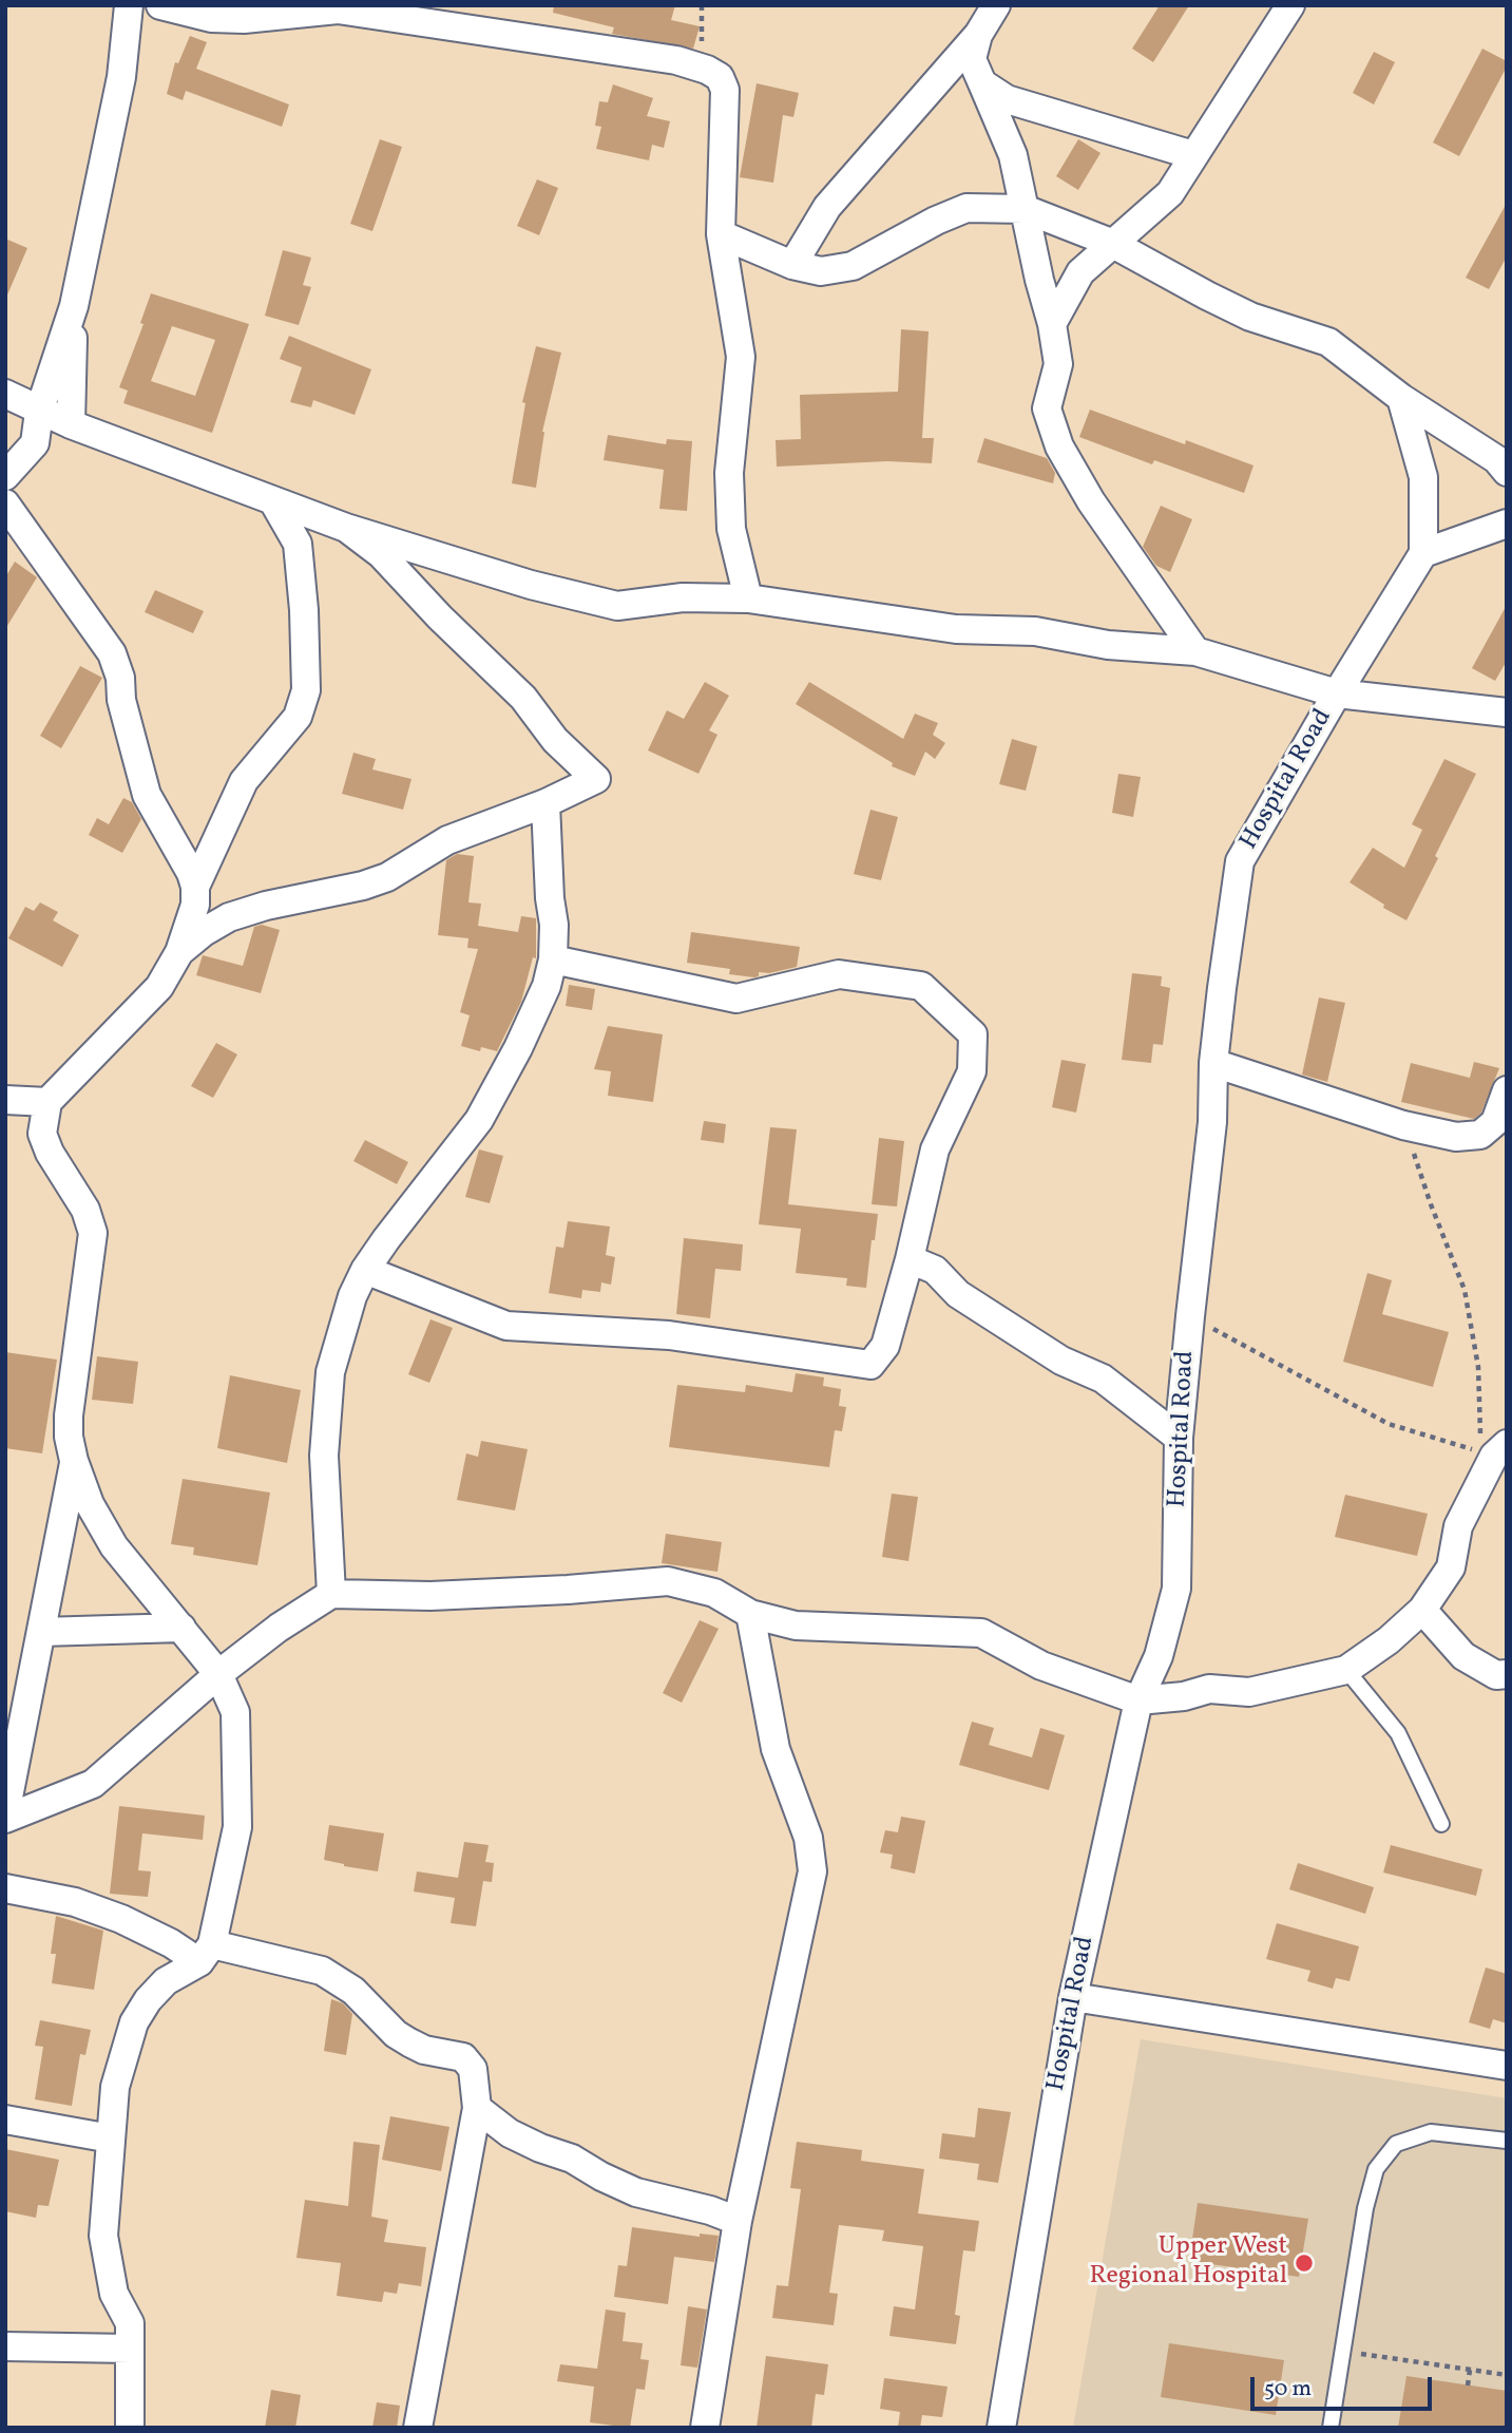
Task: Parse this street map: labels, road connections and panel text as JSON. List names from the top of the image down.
{
  "streets": {
    "street": ["Hospital Road"]
  },
  "places": ["Upper West Regional Hospital"],
  "scale_bar": "50 m"
}
